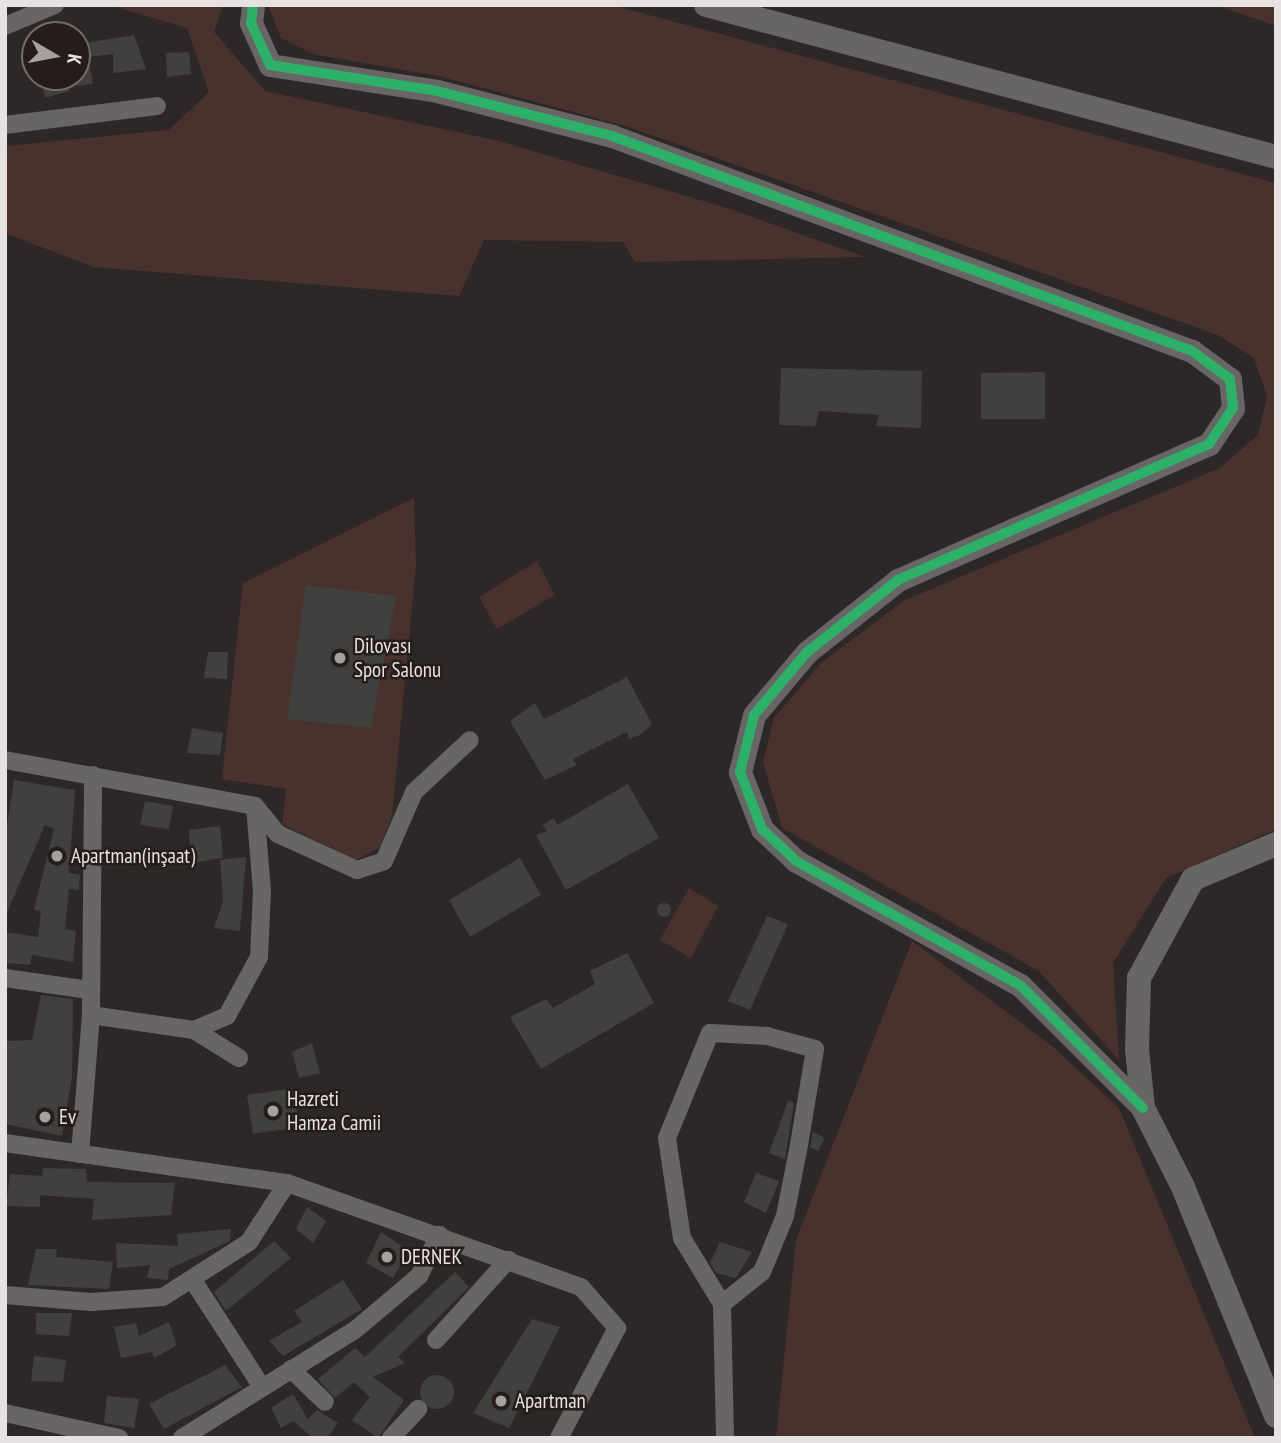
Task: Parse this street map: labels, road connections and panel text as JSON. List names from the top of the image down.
{
  "places": [
    "Dilovası Spor Salonu",
    "Apartman(inşaat)",
    "Hazreti Hamza Camii",
    "Ev",
    "DERNEK",
    "Apartman"
  ],
  "north": "right"
}
